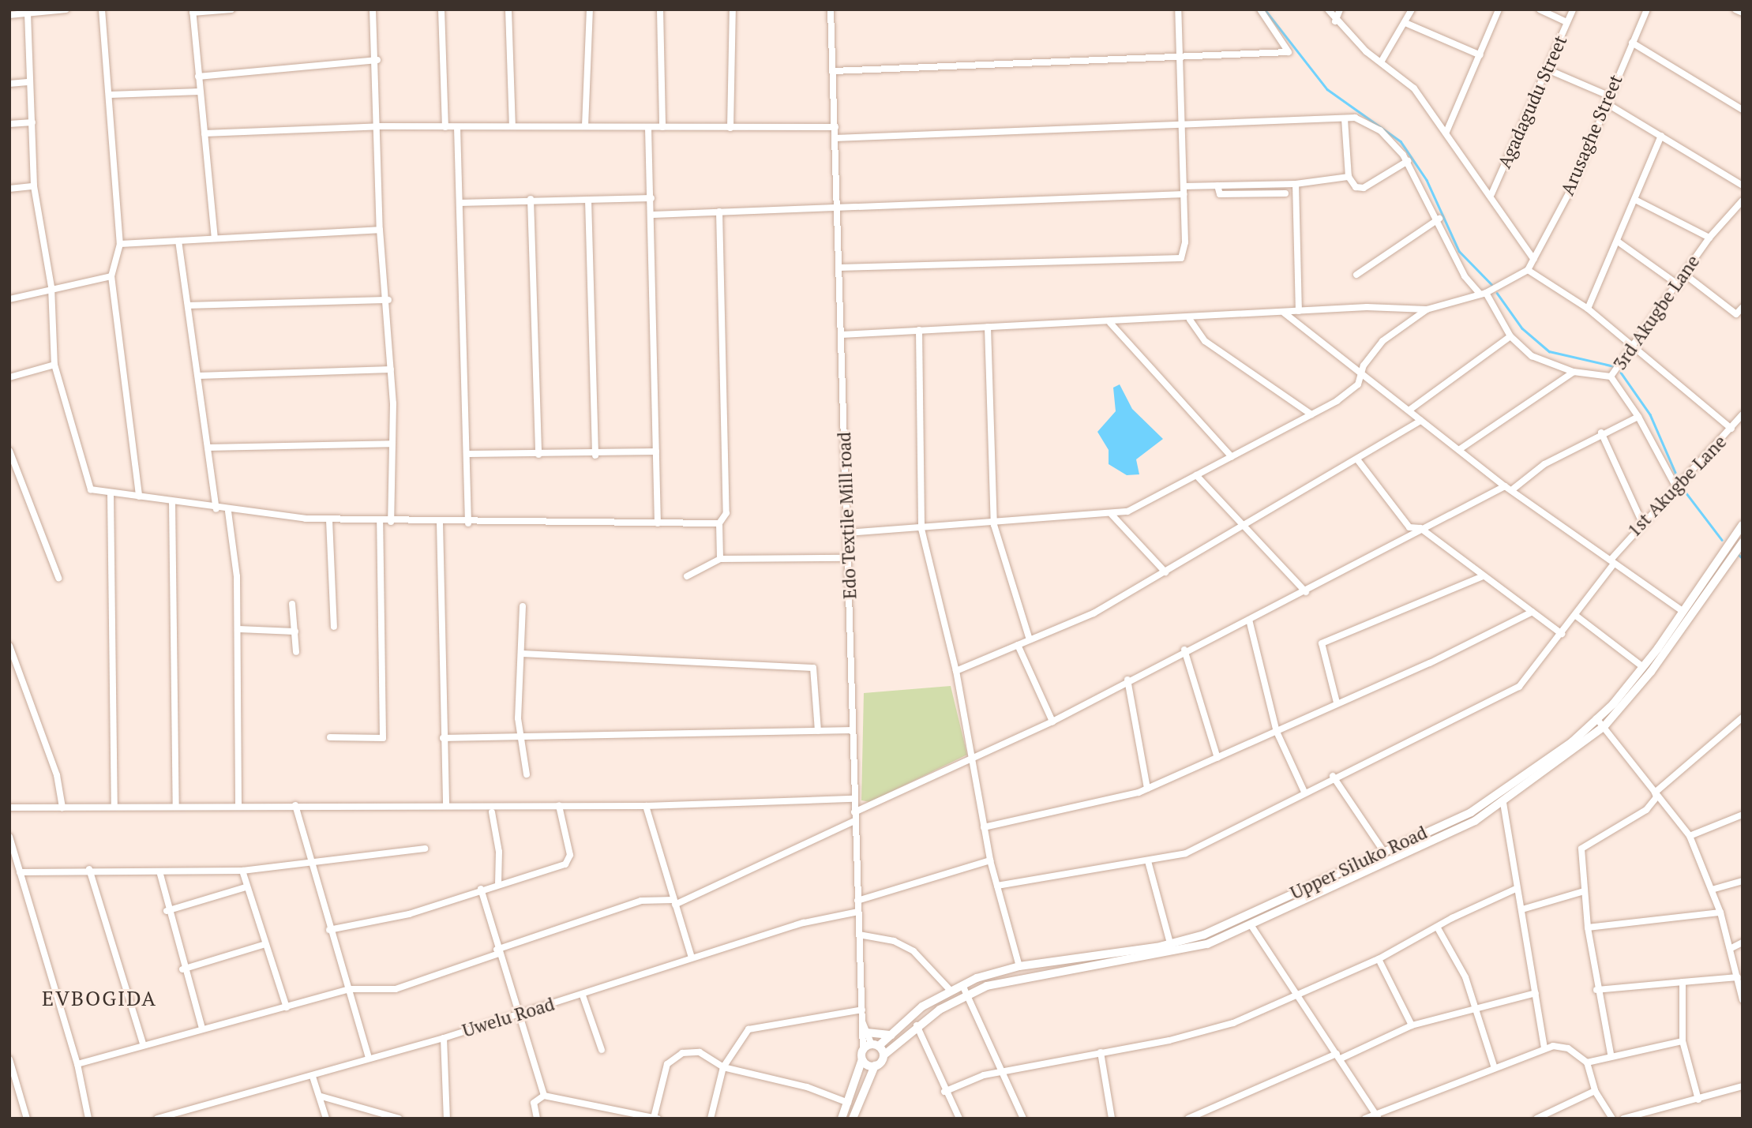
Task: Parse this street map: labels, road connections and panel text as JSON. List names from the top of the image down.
{
  "streets": {
    "main road": ["Upper Siluko Road"],
    "street": [
      "Agadagudu Street",
      "Arusaghe Street",
      "3rd Akugbe Lane",
      "1st Akugbe Lane",
      "Edo Textile Mill road",
      "Uwelu Road"
    ]
  },
  "crossings": [
    ["3rd Akugbe Lane", "Edo Textile Mill road"],
    ["Edo Textile Mill road", "Upper Siluko Road"],
    ["Edo Textile Mill road", "Uwelu Road"]
  ],
  "districts": ["EVBOGIDA"]
}
